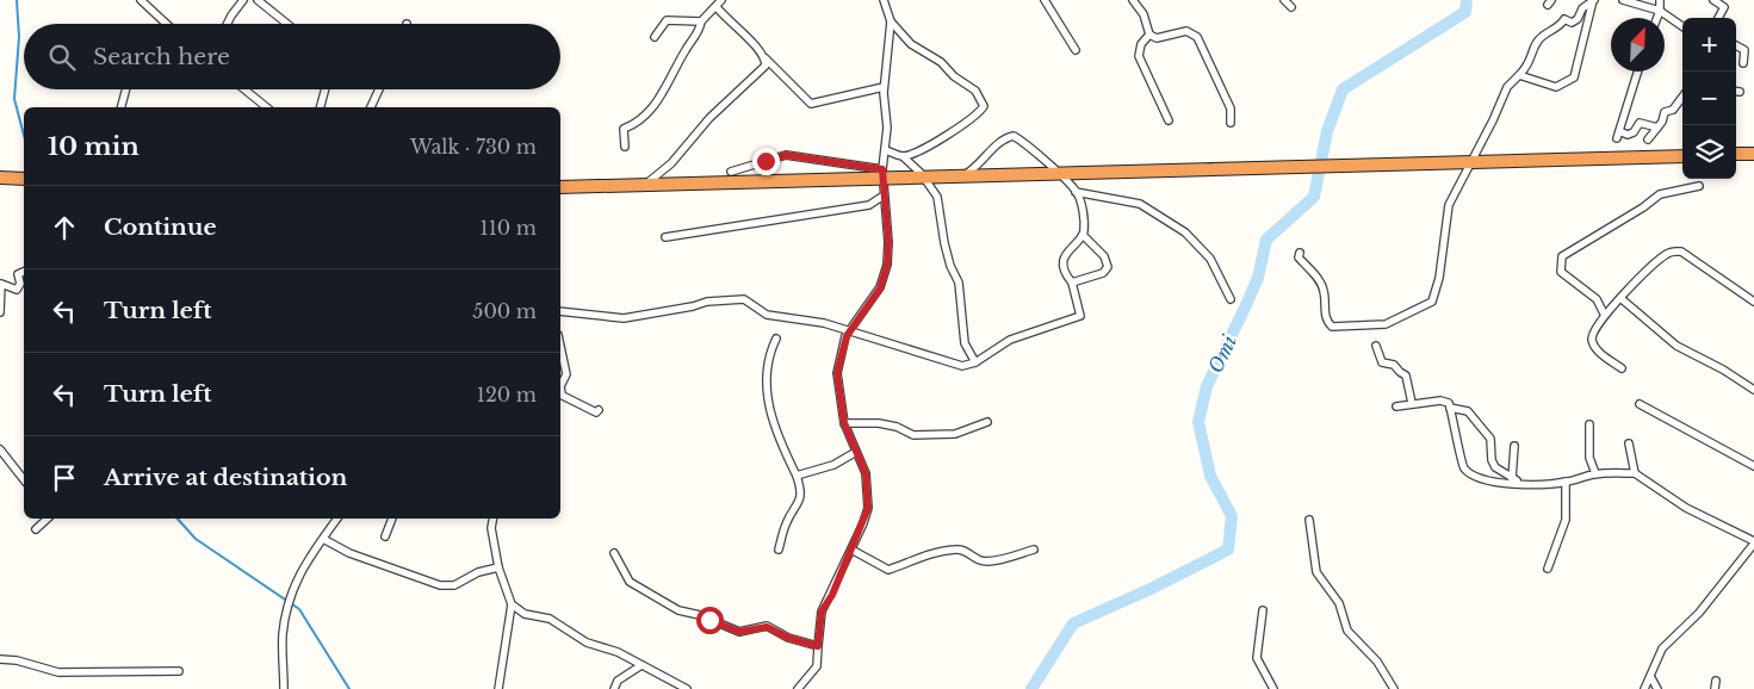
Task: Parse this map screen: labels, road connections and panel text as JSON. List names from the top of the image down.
{
  "water": ["Omi"],
  "north": "top right",
  "page": {
    "map_buttons": ["+", "−"],
    "search": "Search here",
    "heading": ["10 min", "Walk · 730 m"],
    "list": [
      ["Continue", "110 m"],
      ["Turn left", "500 m"],
      ["Turn left", "120 m"],
      "Arrive at destination"
    ]
  }
}
